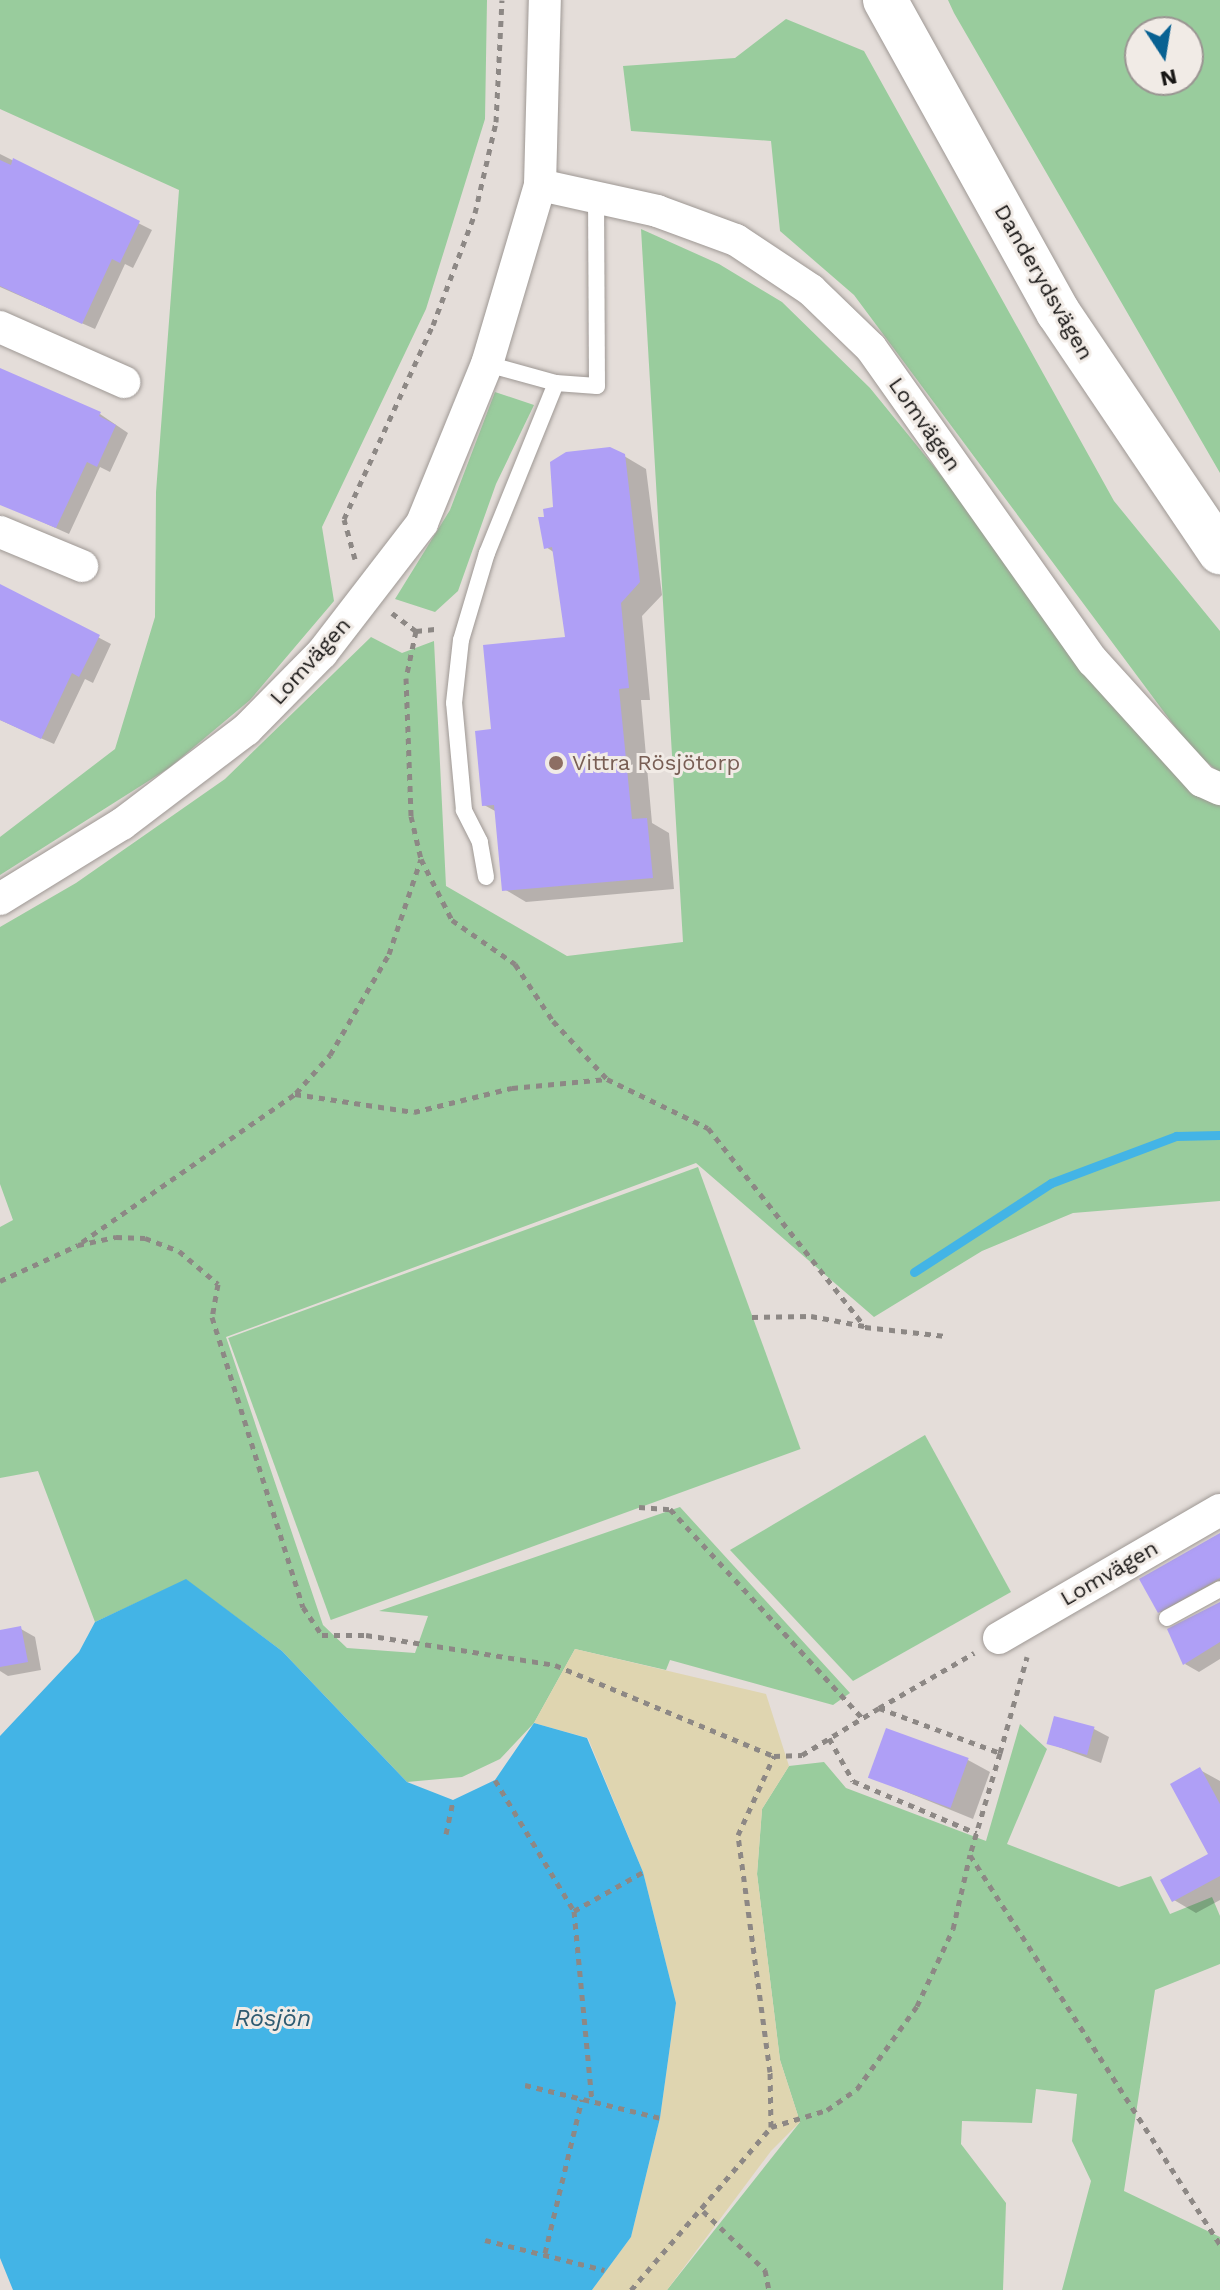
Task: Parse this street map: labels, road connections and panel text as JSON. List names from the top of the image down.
{
  "streets": {
    "main road": ["Danderydsvägen"],
    "street": ["Lomvägen"]
  },
  "water": ["Rösjön"],
  "places": ["Vittra Rösjötorp"],
  "north": "bottom"
}
